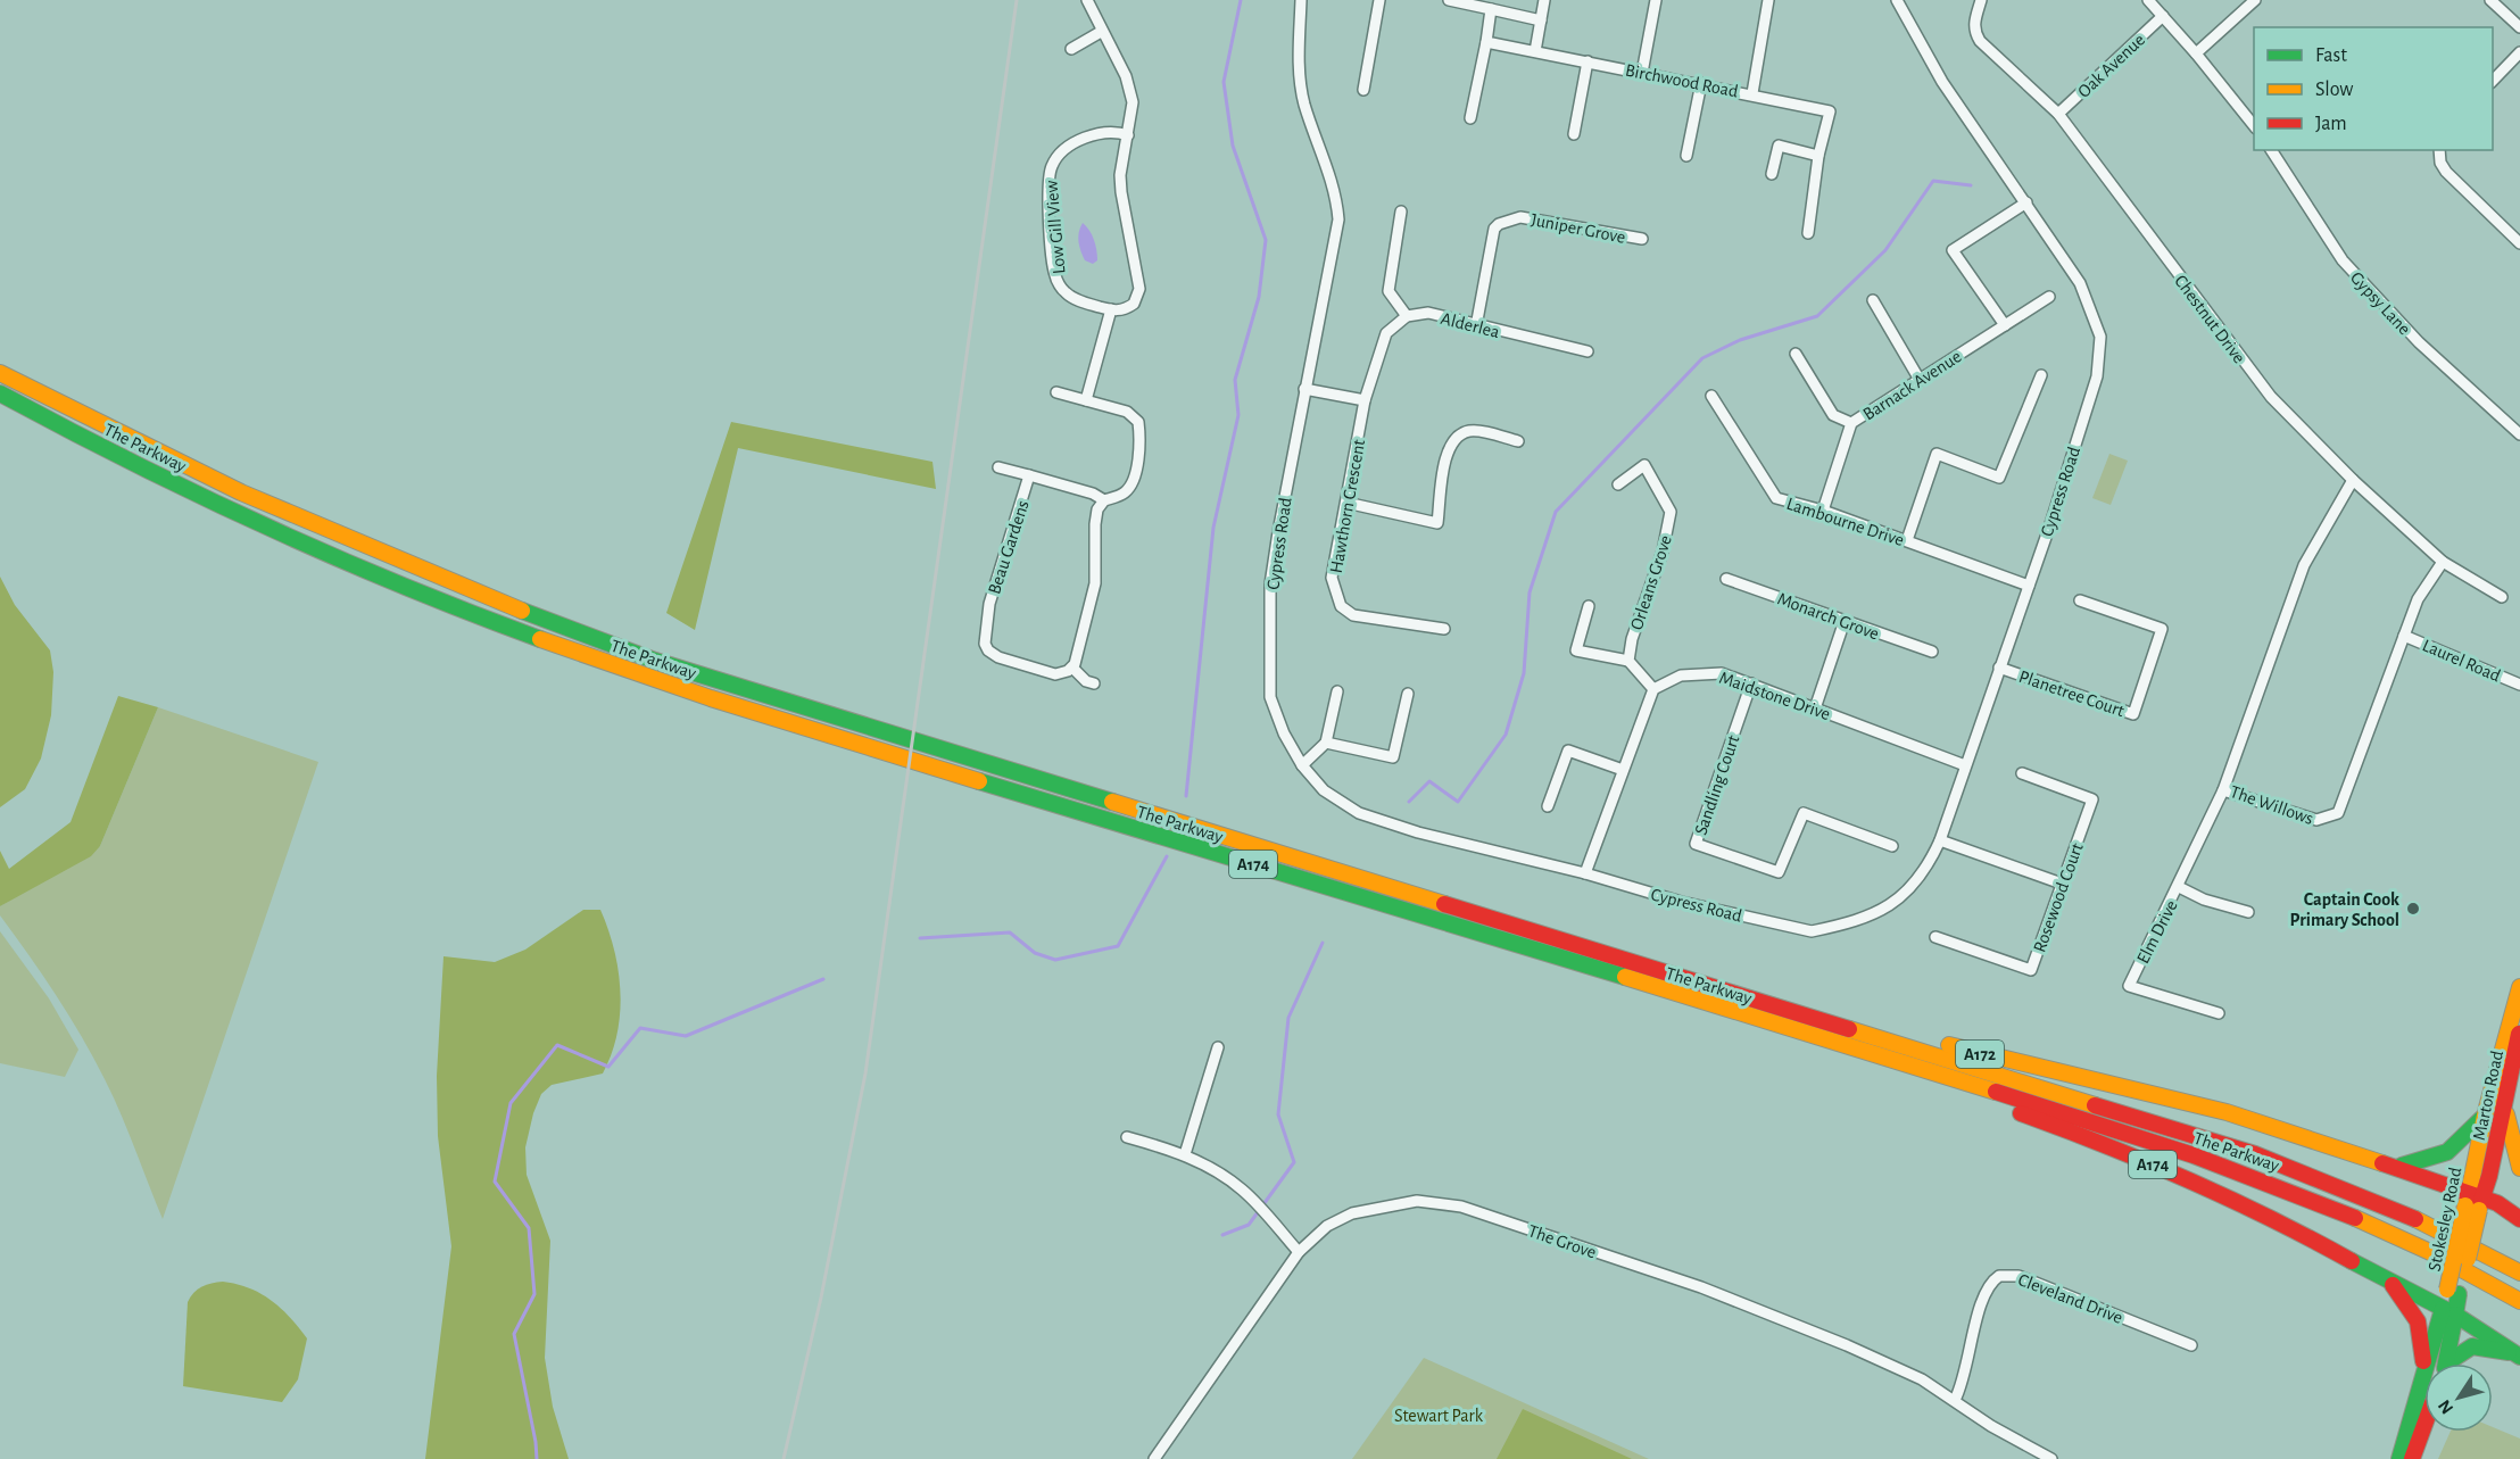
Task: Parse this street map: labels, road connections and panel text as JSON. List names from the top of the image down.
{
  "streets": {
    "main road": [
      "The Parkway",
      "A174",
      "A172",
      "Marton Road",
      "Stokesley Road"
    ],
    "street": [
      "Oak Avenue",
      "Birchwood Road",
      "Low Gill View",
      "Juniper Grove",
      "Gypsy Lane",
      "Chestnut Drive",
      "Alderlea",
      "Barnack Avenue",
      "Cypress Road",
      "Hawthorn Crescent",
      "Lambourne Drive",
      "Beau Gardens",
      "Orleans Grove",
      "Monarch Grove",
      "Laurel Road",
      "Planetree Court",
      "Maidstone Drive",
      "Sandling Court",
      "The Willows",
      "Rosewood Court",
      "Elm Drive",
      "The Grove",
      "Cleveland Drive"
    ]
  },
  "crossings": [
    ["Oak Avenue", "Chestnut Drive"],
    ["Juniper Grove", "Alderlea"],
    ["Chestnut Drive", "The Willows"],
    ["Barnack Avenue", "Lambourne Drive"],
    ["The Parkway", "A174"],
    ["The Parkway", "A172"],
    ["Cypress Road", "Lambourne Drive"],
    ["Cypress Road", "Planetree Court"],
    ["Cypress Road", "Maidstone Drive"],
    ["Laurel Road", "The Willows"],
    ["Maidstone Drive", "Sandling Court"],
    ["The Willows", "Elm Drive"],
    ["A174", "A172"],
    ["A174", "Stokesley Road"],
    ["A172", "Marton Road"],
    ["A172", "Stokesley Road"],
    ["Marton Road", "Stokesley Road"],
    ["The Grove", "Cleveland Drive"]
  ],
  "parks": ["Stewart Park"],
  "places": ["Captain Cook Primary School"],
  "legend": ["Fast", "Slow", "Jam"],
  "north": "bottom left"
}
